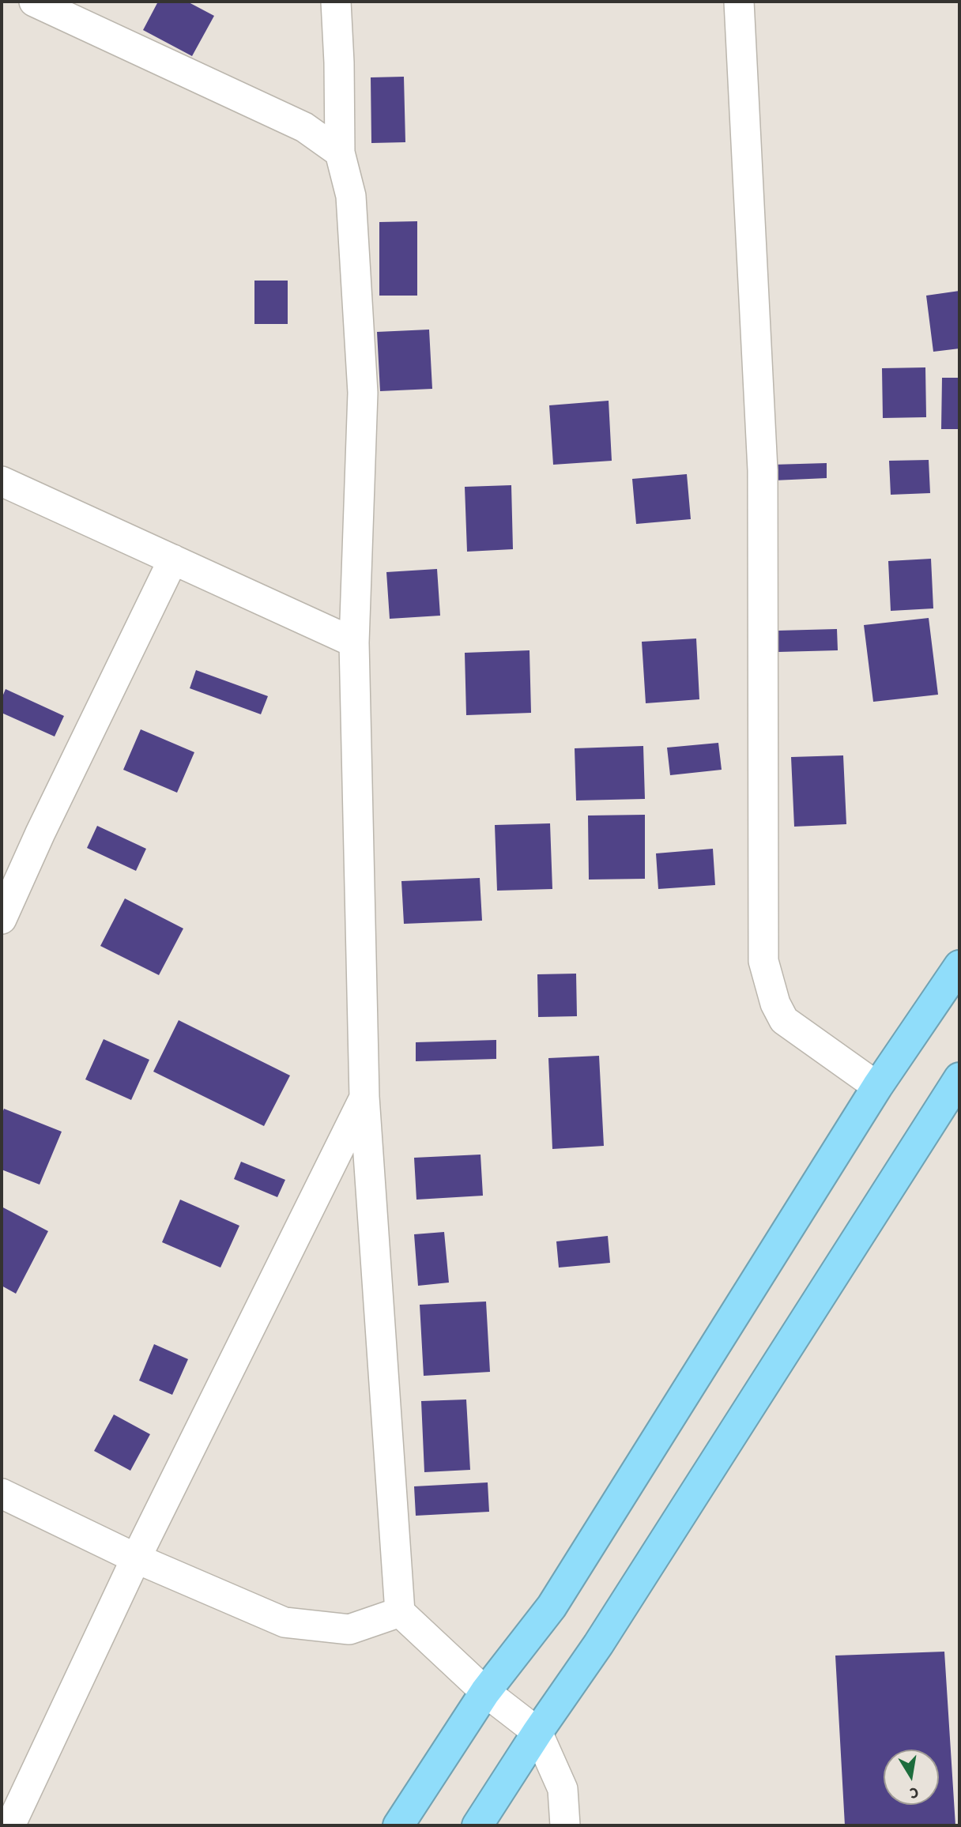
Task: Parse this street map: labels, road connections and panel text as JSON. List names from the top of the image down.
{
  "north": "bottom"
}
